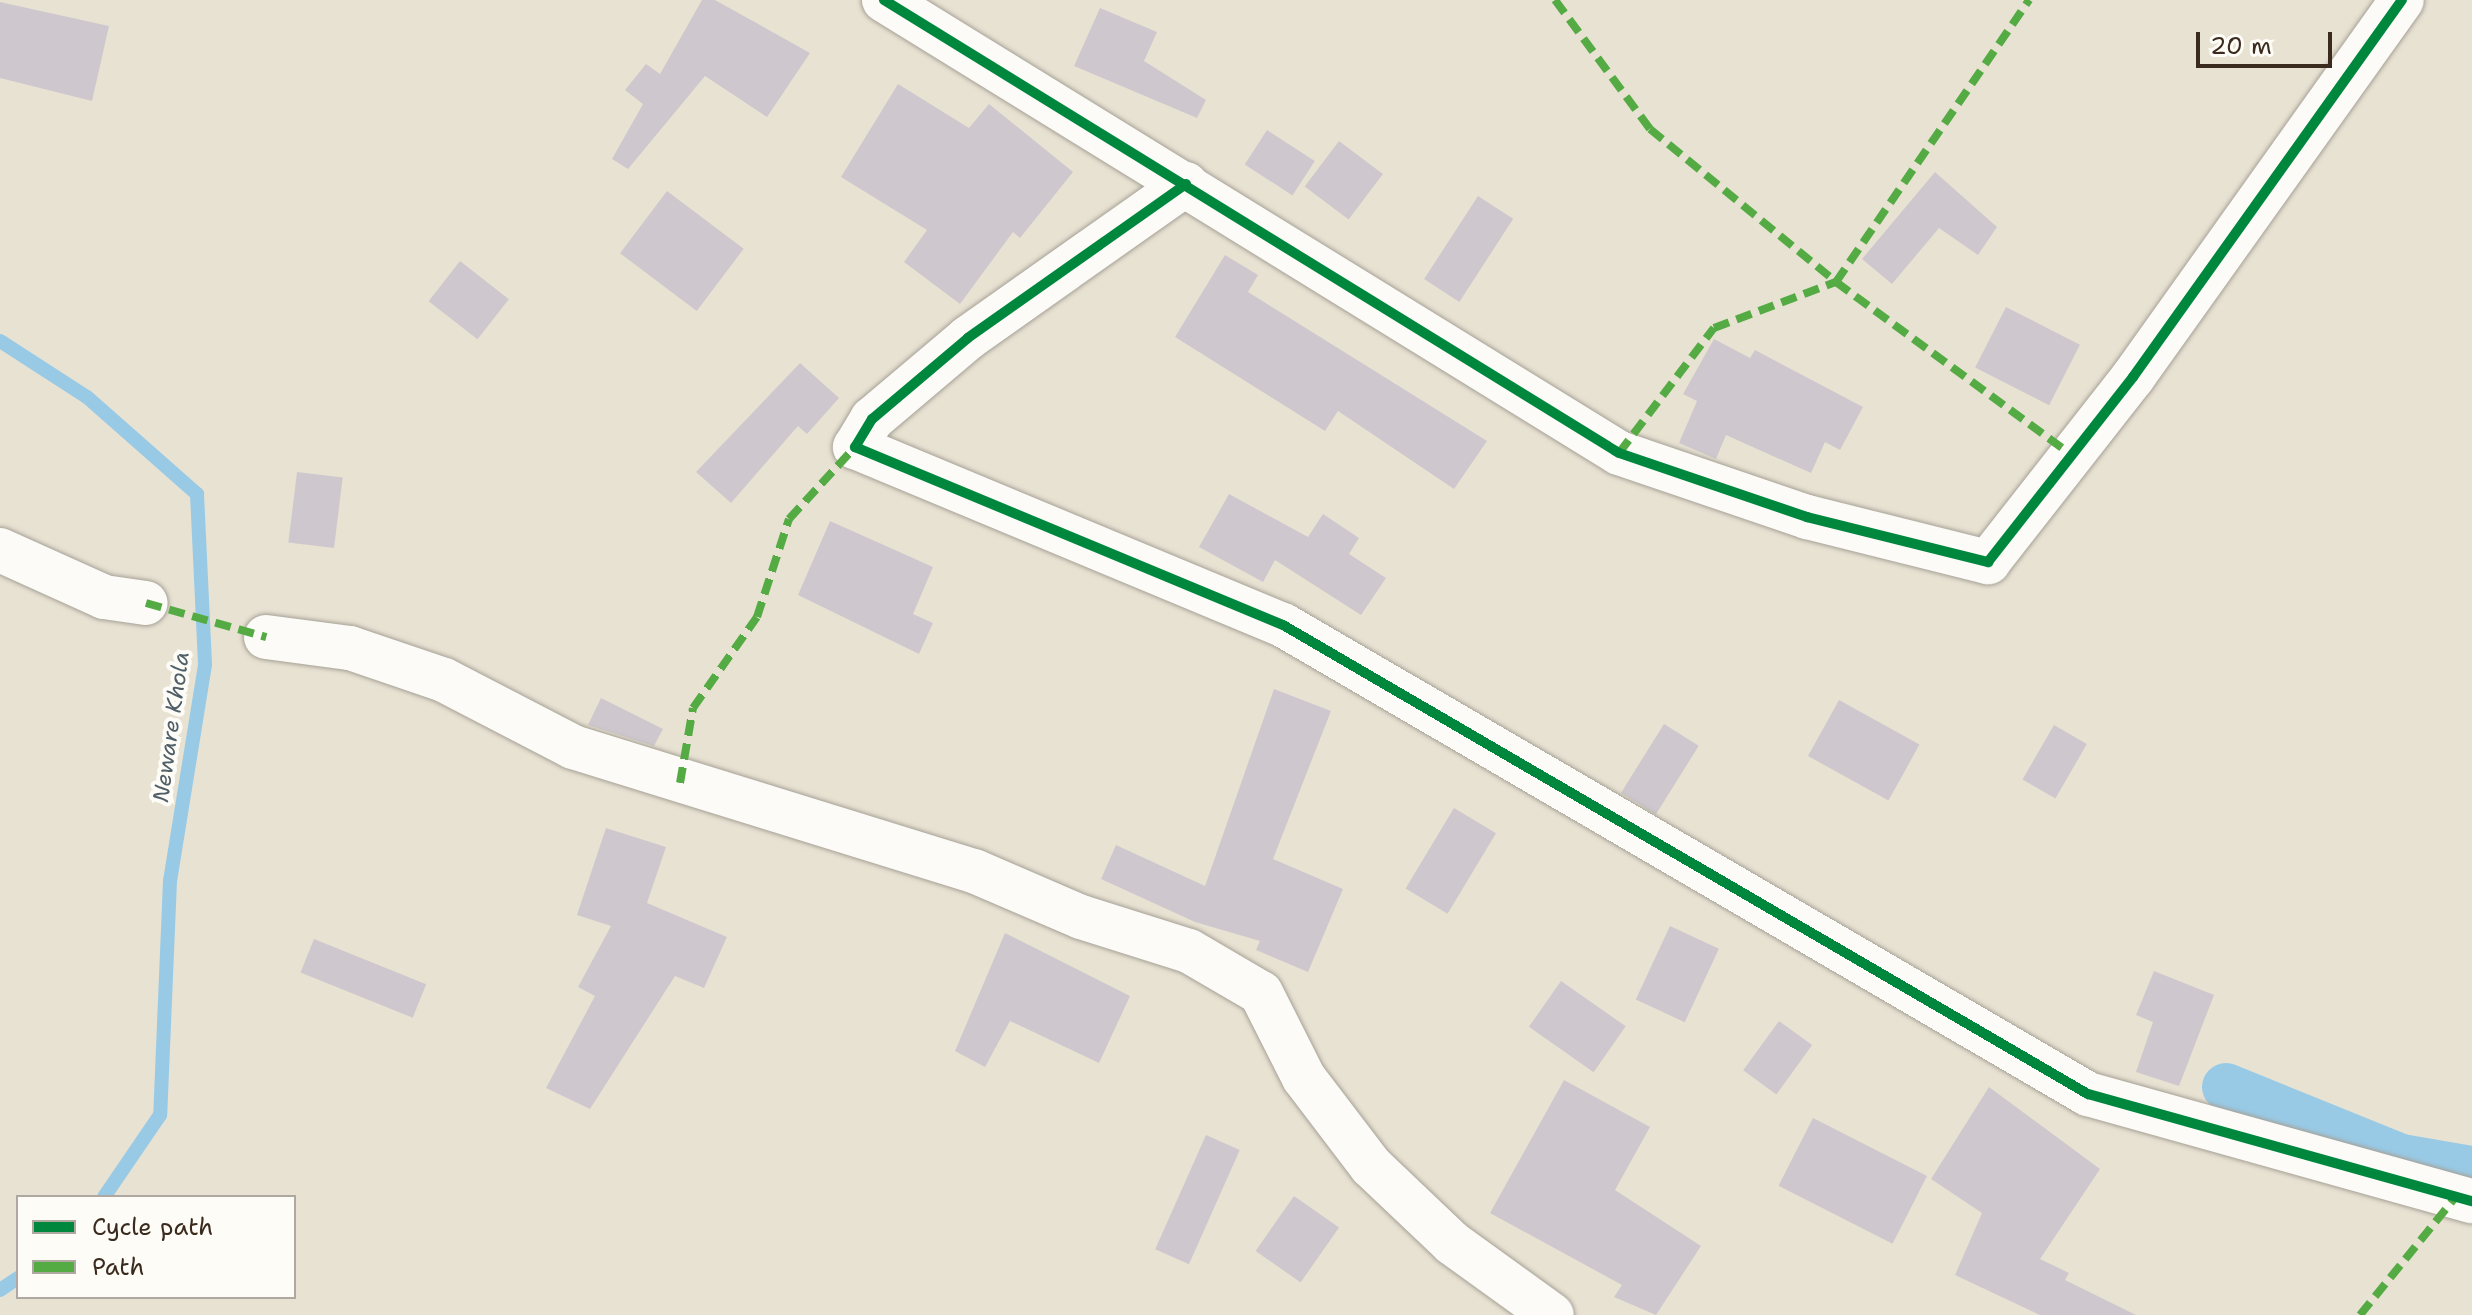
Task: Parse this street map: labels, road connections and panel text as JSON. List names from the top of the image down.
{
  "water": ["Neware Khola"],
  "legend": ["Cycle path", "Path"],
  "scale_bar": "20 m"
}
